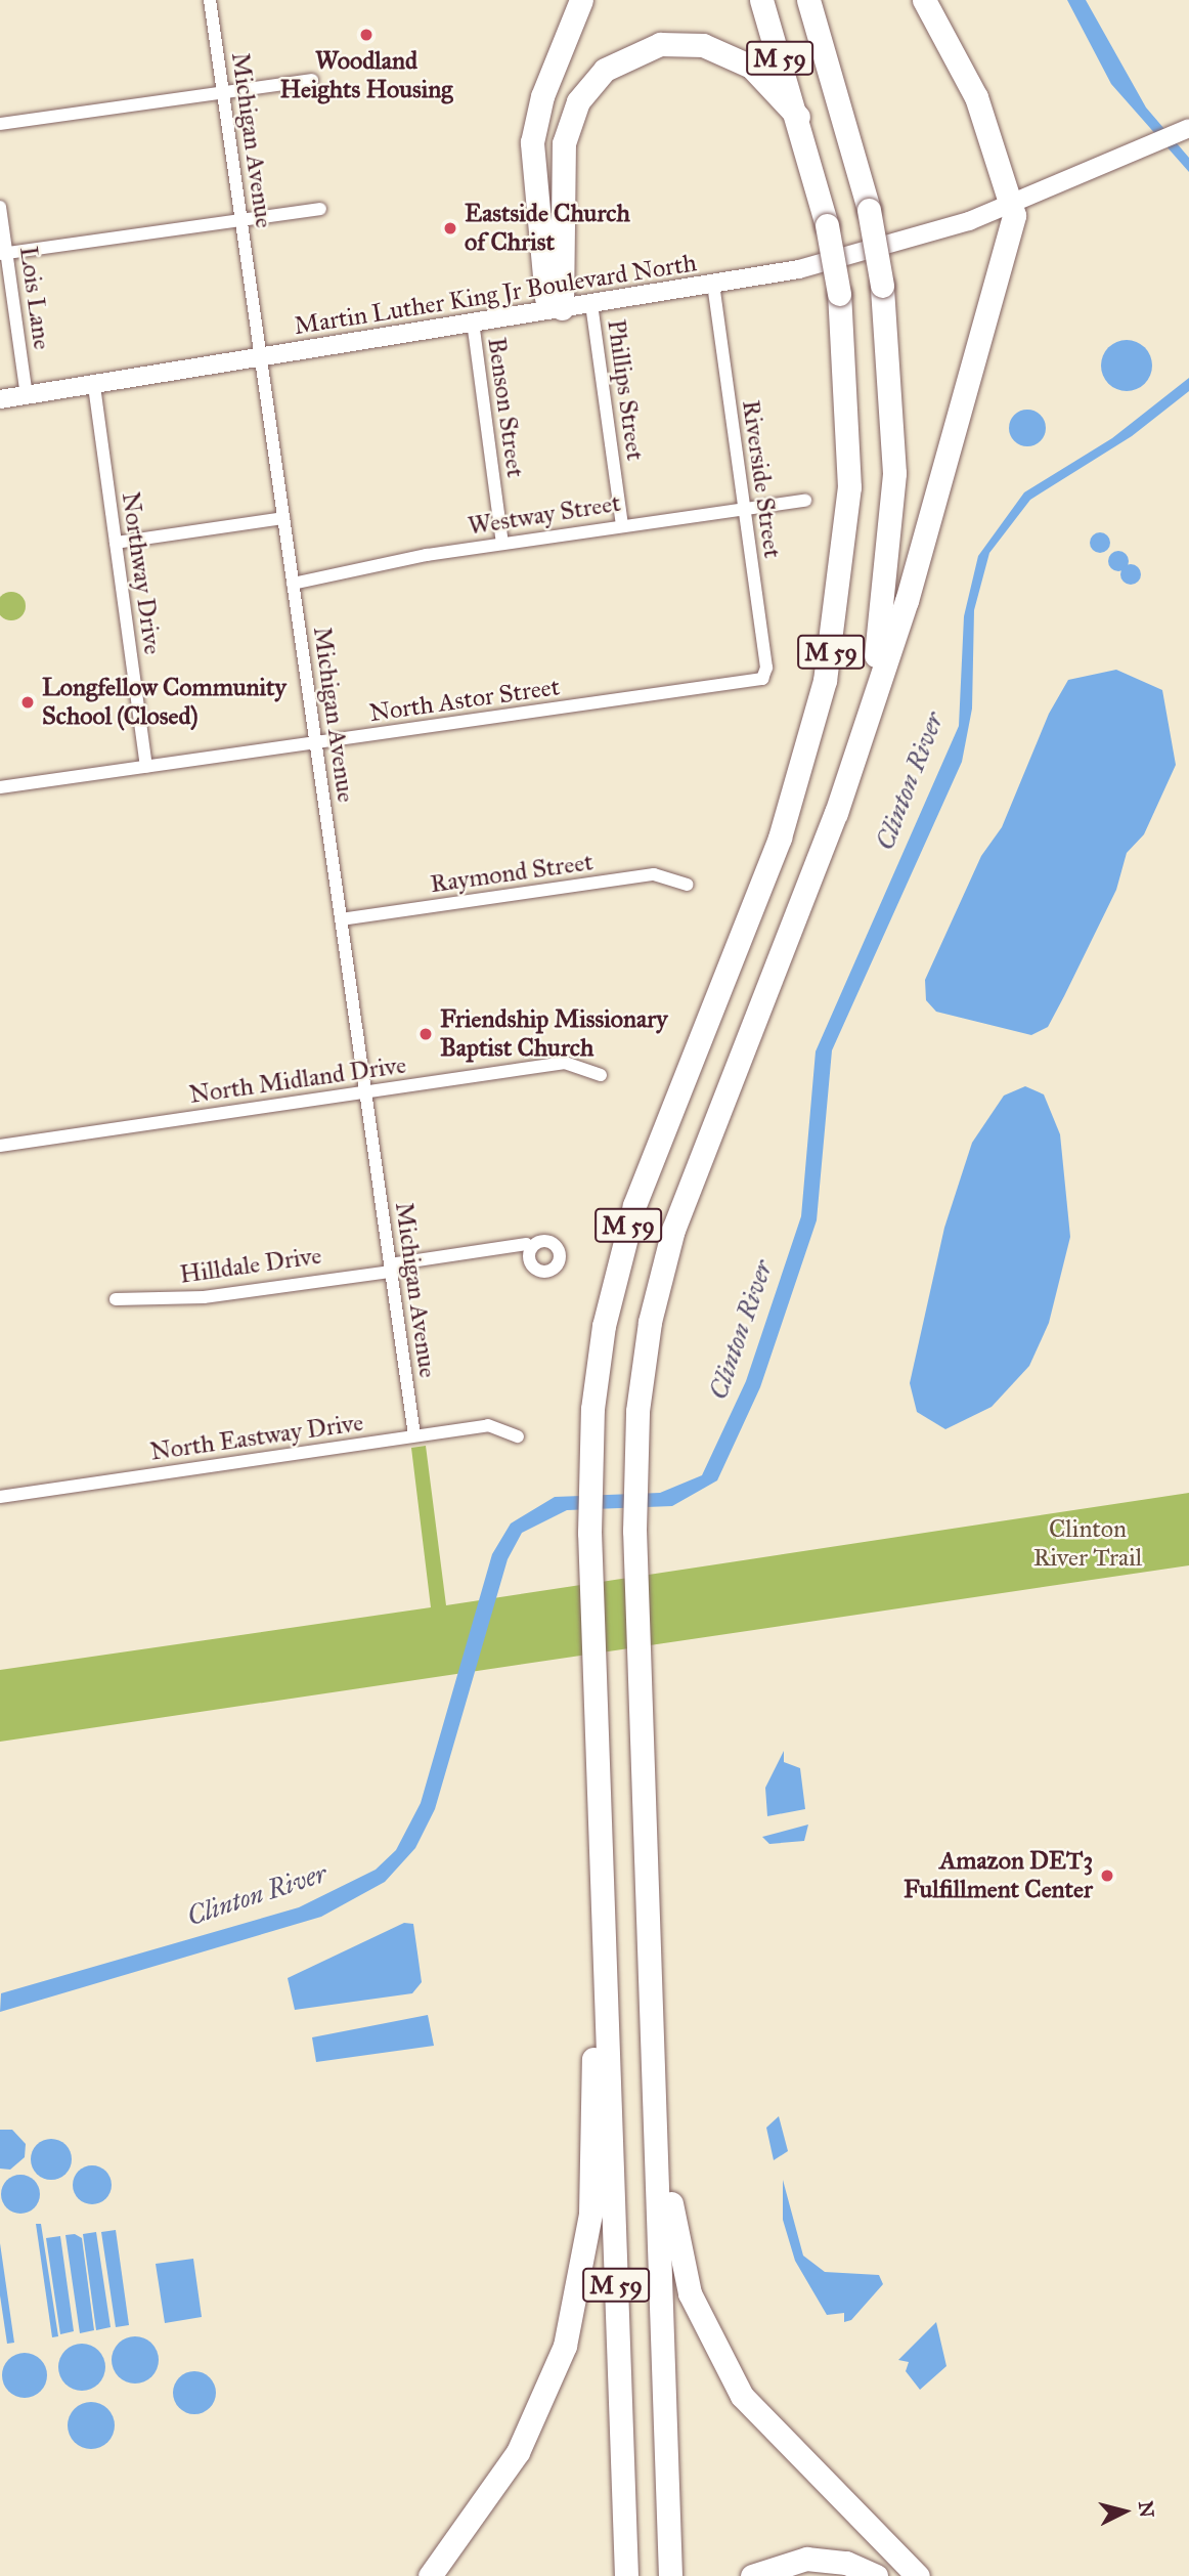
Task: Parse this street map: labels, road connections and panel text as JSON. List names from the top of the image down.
{
  "streets": {
    "highway": ["M 59"],
    "main road": ["Martin Luther King Jr Boulevard North"],
    "street": [
      "Michigan Avenue",
      "Lois Lane",
      "Phillips Street",
      "Benson Street",
      "Riverside Street",
      "Westway Street",
      "Northway Drive",
      "North Astor Street",
      "Raymond Street",
      "North Midland Drive",
      "Hilldale Drive",
      "North Eastway Drive"
    ]
  },
  "crossings": [
    ["Michigan Avenue", "Martin Luther King Jr Boulevard North"],
    ["Michigan Avenue", "Westway Street"],
    ["Michigan Avenue", "North Astor Street"],
    ["Michigan Avenue", "Raymond Street"],
    ["Michigan Avenue", "North Midland Drive"],
    ["Michigan Avenue", "Hilldale Drive"],
    ["Michigan Avenue", "North Eastway Drive"],
    ["Martin Luther King Jr Boulevard North", "Lois Lane"],
    ["Martin Luther King Jr Boulevard North", "Phillips Street"],
    ["Martin Luther King Jr Boulevard North", "Benson Street"],
    ["Martin Luther King Jr Boulevard North", "Riverside Street"],
    ["Martin Luther King Jr Boulevard North", "Northway Drive"],
    ["Phillips Street", "Westway Street"],
    ["Benson Street", "Westway Street"],
    ["Riverside Street", "Westway Street"],
    ["Riverside Street", "North Astor Street"],
    ["Northway Drive", "North Astor Street"]
  ],
  "water": ["Clinton River"],
  "parks": ["Clinton River Trail"],
  "places": [
    "Woodland Heights Housing",
    "Eastside Church of Christ",
    "Longfellow Community School (Closed)",
    "Friendship Missionary Baptist Church",
    "Amazon DET3 Fulfillment Center"
  ],
  "north": "right"
}
